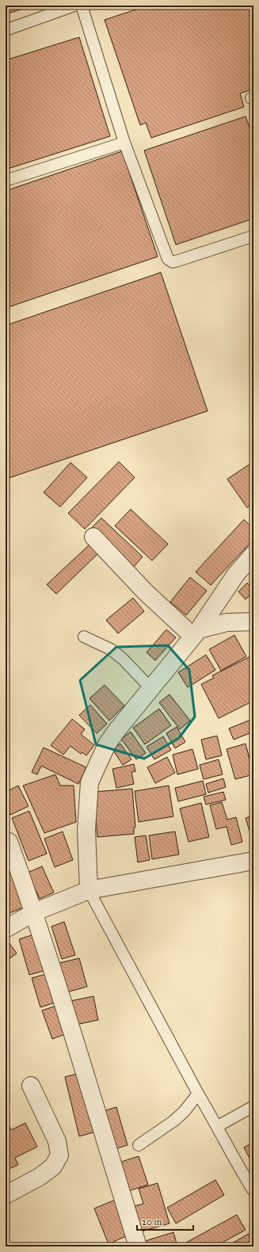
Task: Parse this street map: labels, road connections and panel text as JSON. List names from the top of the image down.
{
  "scale_bar": "20 m"
}
